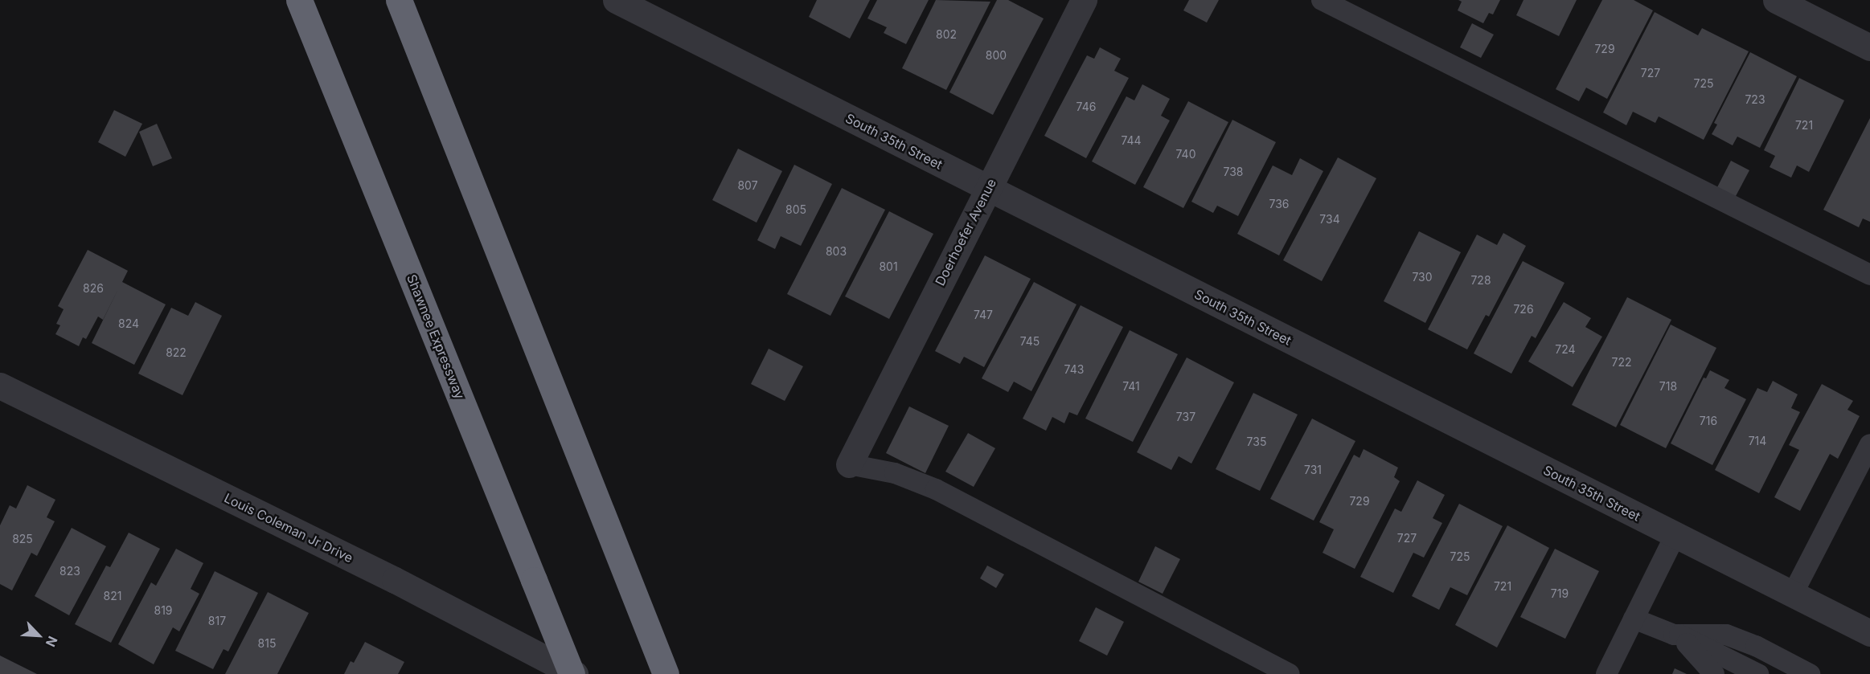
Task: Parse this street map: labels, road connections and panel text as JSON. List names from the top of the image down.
{
  "streets": {
    "highway": ["Shawnee Expressway"],
    "street": ["South 35th Street", "Doerhoefer Avenue", "Louis Coleman Jr Drive"]
  },
  "crossings": [
    ["South 35th Street", "Doerhoefer Avenue"],
    ["Shawnee Expressway", "Louis Coleman Jr Drive"]
  ],
  "house_numbers": [
    "802",
    "729",
    "800",
    "727",
    "725",
    "723",
    "746",
    "721",
    "744",
    "740",
    "738",
    "807",
    "736",
    "805",
    "734",
    "803",
    "801",
    "730",
    "728",
    "826",
    "726",
    "747",
    "824",
    "745",
    "724",
    "822",
    "722",
    "743",
    "741",
    "718",
    "737",
    "716",
    "714",
    "735",
    "731",
    "729",
    "727",
    "825",
    "725",
    "823",
    "721",
    "719",
    "821",
    "819",
    "817",
    "815"
  ],
  "north": "bottom right"
}
